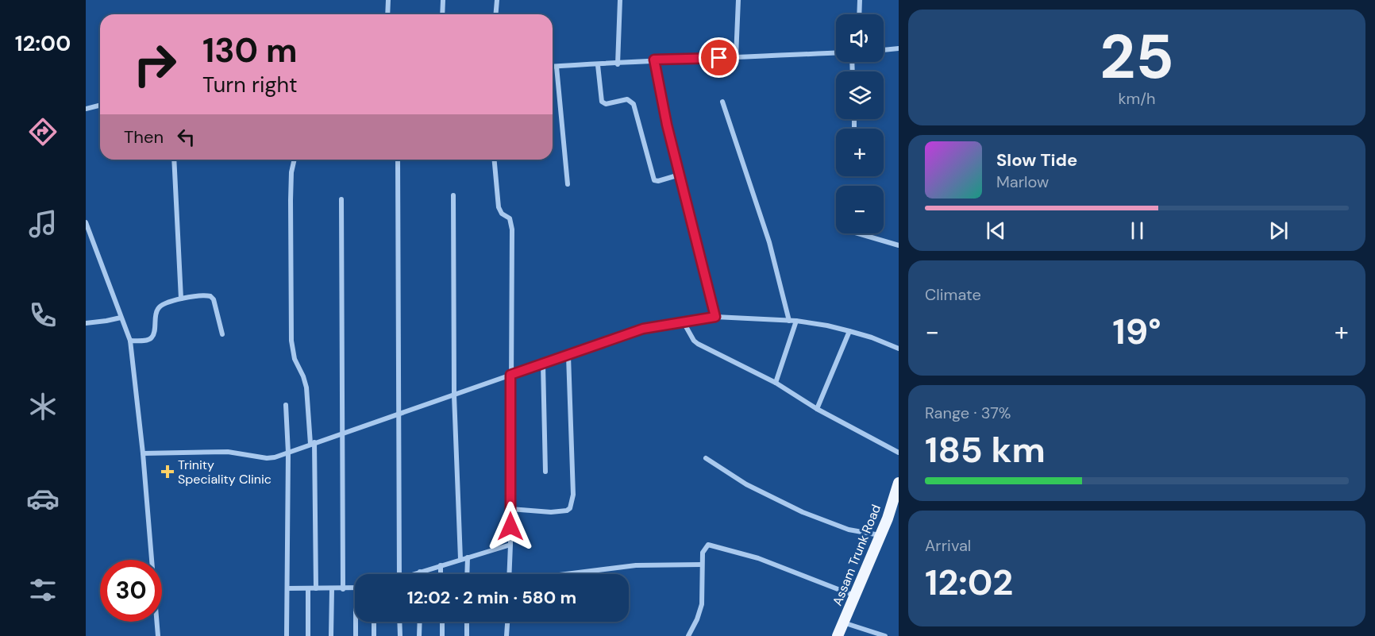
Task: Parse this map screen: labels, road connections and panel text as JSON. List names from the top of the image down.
{
  "streets": {
    "main road": ["Assam Trunk Road"]
  },
  "places": {
    "health": ["Trinity Speciality Clinic"]
  },
  "page": {
    "tabs": "12:00",
    "tile": [
      ["25", "km/h"],
      "Climate",
      ["Range · 37%", "185 km"],
      ["Arrival", "12:02"]
    ],
    "map_buttons": ["+", "−"],
    "turn": ["130 m", "Turn right"],
    "then": "Then",
    "song": ["Slow Tide", "Marlow"],
    "heat": ["−", "19°", "+"],
    "limit": "30",
    "trip": "12:02 · 2 min · 580 m"
  }
}
